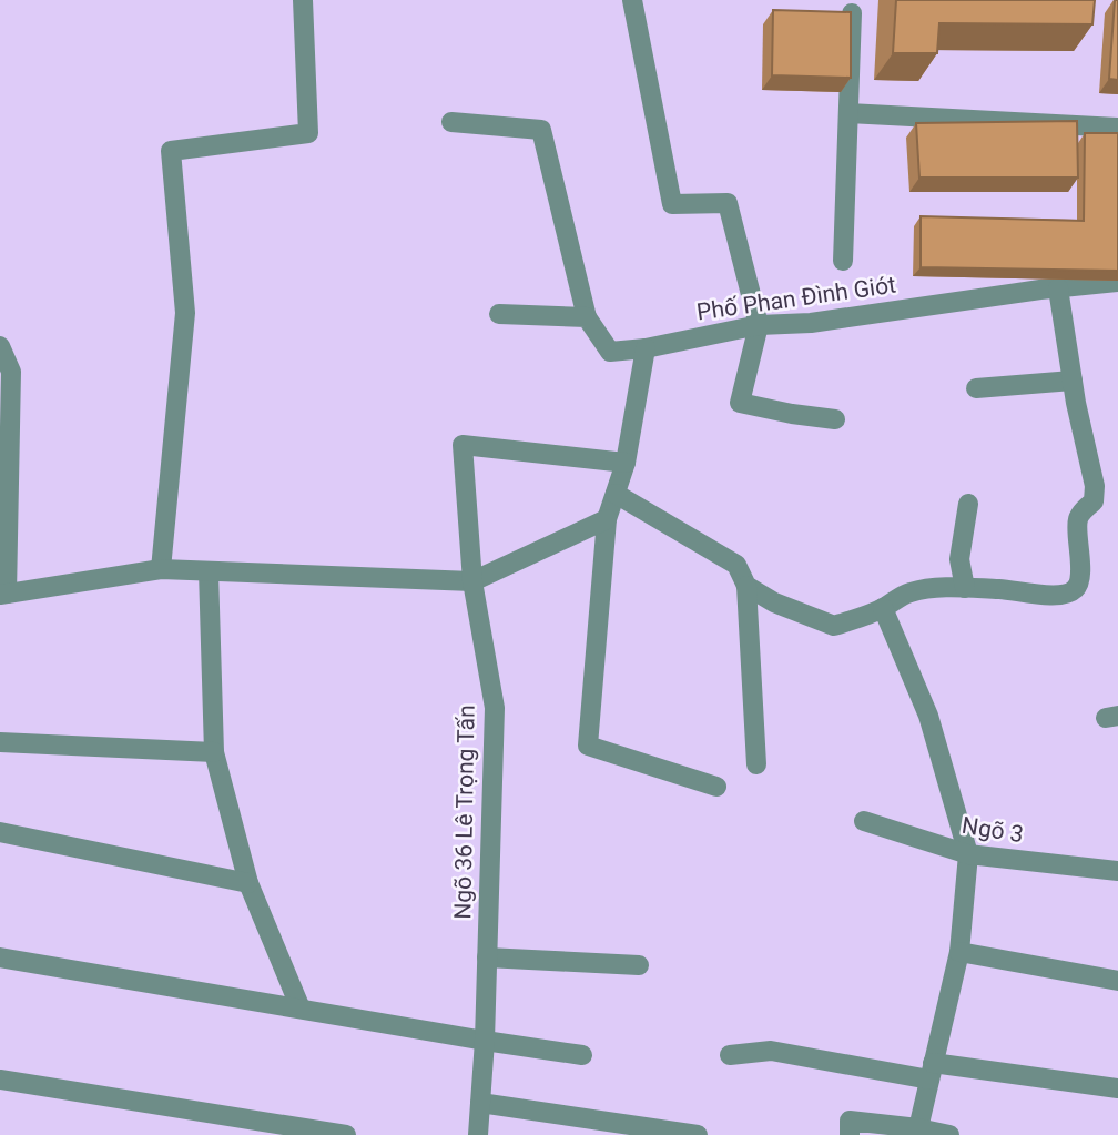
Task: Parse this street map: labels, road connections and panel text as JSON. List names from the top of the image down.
{
  "streets": {
    "street": ["Phố Phan Đình Giót", "Ngõ 36 Lê Trọng Tấn", "Ngõ 3"]
  }
}
